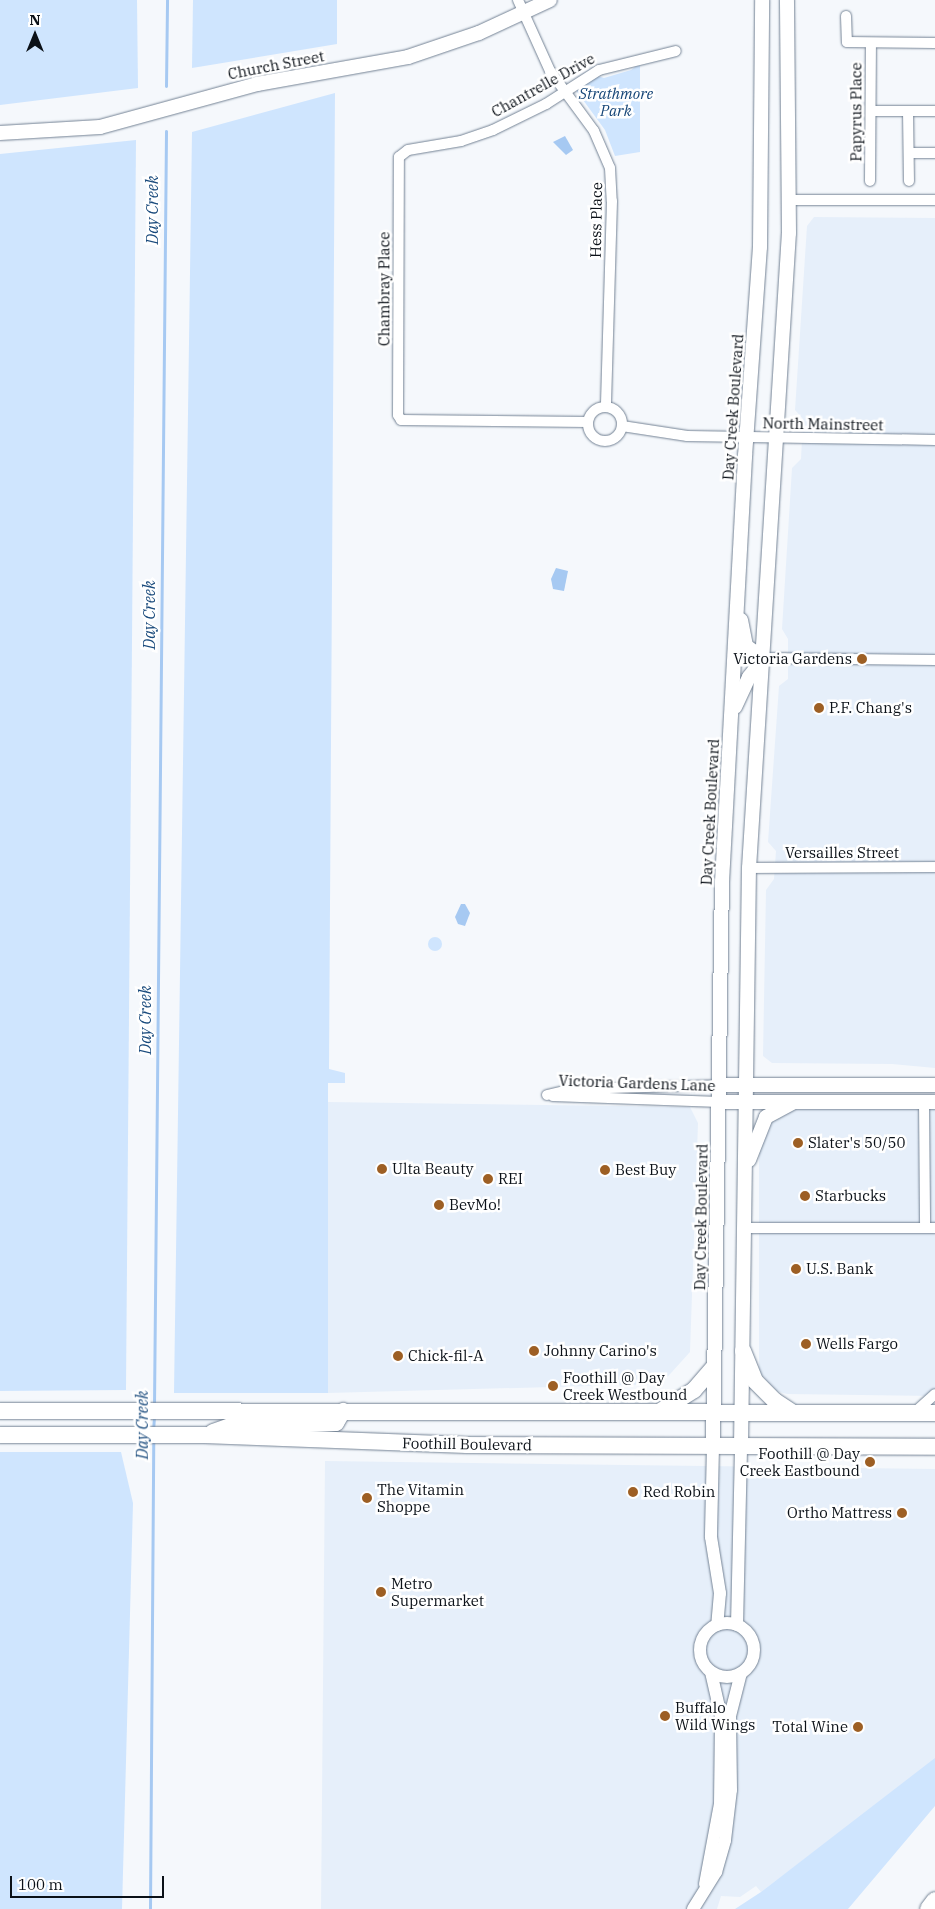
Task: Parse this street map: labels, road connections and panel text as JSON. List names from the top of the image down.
{
  "streets": {
    "main road": [
      "Church Street",
      "Day Creek Boulevard",
      "Victoria Gardens Lane",
      "Foothill Boulevard"
    ],
    "street": [
      "Chantrelle Drive",
      "Papyrus Place",
      "Hess Place",
      "Chambray Place",
      "North Mainstreet",
      "Versailles Street"
    ]
  },
  "crossings": [
    ["Church Street", "Hess Place"],
    ["Chantrelle Drive", "Hess Place"],
    ["Chantrelle Drive", "Chambray Place"],
    ["Hess Place", "Chambray Place"],
    ["Hess Place", "North Mainstreet"],
    ["Chambray Place", "North Mainstreet"],
    ["Day Creek Boulevard", "North Mainstreet"],
    ["Day Creek Boulevard", "Victoria Gardens Lane"],
    ["Day Creek Boulevard", "Foothill Boulevard"]
  ],
  "water": ["Day Creek"],
  "parks": ["Strathmore Park"],
  "places": [
    "Victoria Gardens",
    "P.F. Chang's",
    "Slater's 50/50",
    "Ulta Beauty",
    "Best Buy",
    "REI",
    "Starbucks",
    "BevMo!",
    "U.S. Bank",
    "Wells Fargo",
    "Johnny Carino's",
    "Chick-fil-A",
    "Foothill @ Day Creek Westbound",
    "Foothill @ Day Creek Eastbound",
    "Red Robin",
    "The Vitamin Shoppe",
    "Ortho Mattress",
    "Metro Supermarket",
    "Buffalo Wild Wings",
    "Total Wine"
  ],
  "scale_bar": "100 m",
  "north": "top"
}
